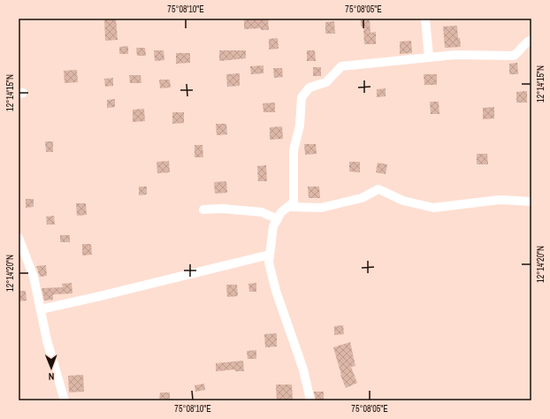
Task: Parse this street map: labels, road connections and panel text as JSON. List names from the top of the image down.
{
  "north": "bottom",
  "coordinates": [
    "75°08'10\"E",
    "75°08'05\"E",
    "12°14'15\"N",
    "12°14'20\"N"
  ]
}
